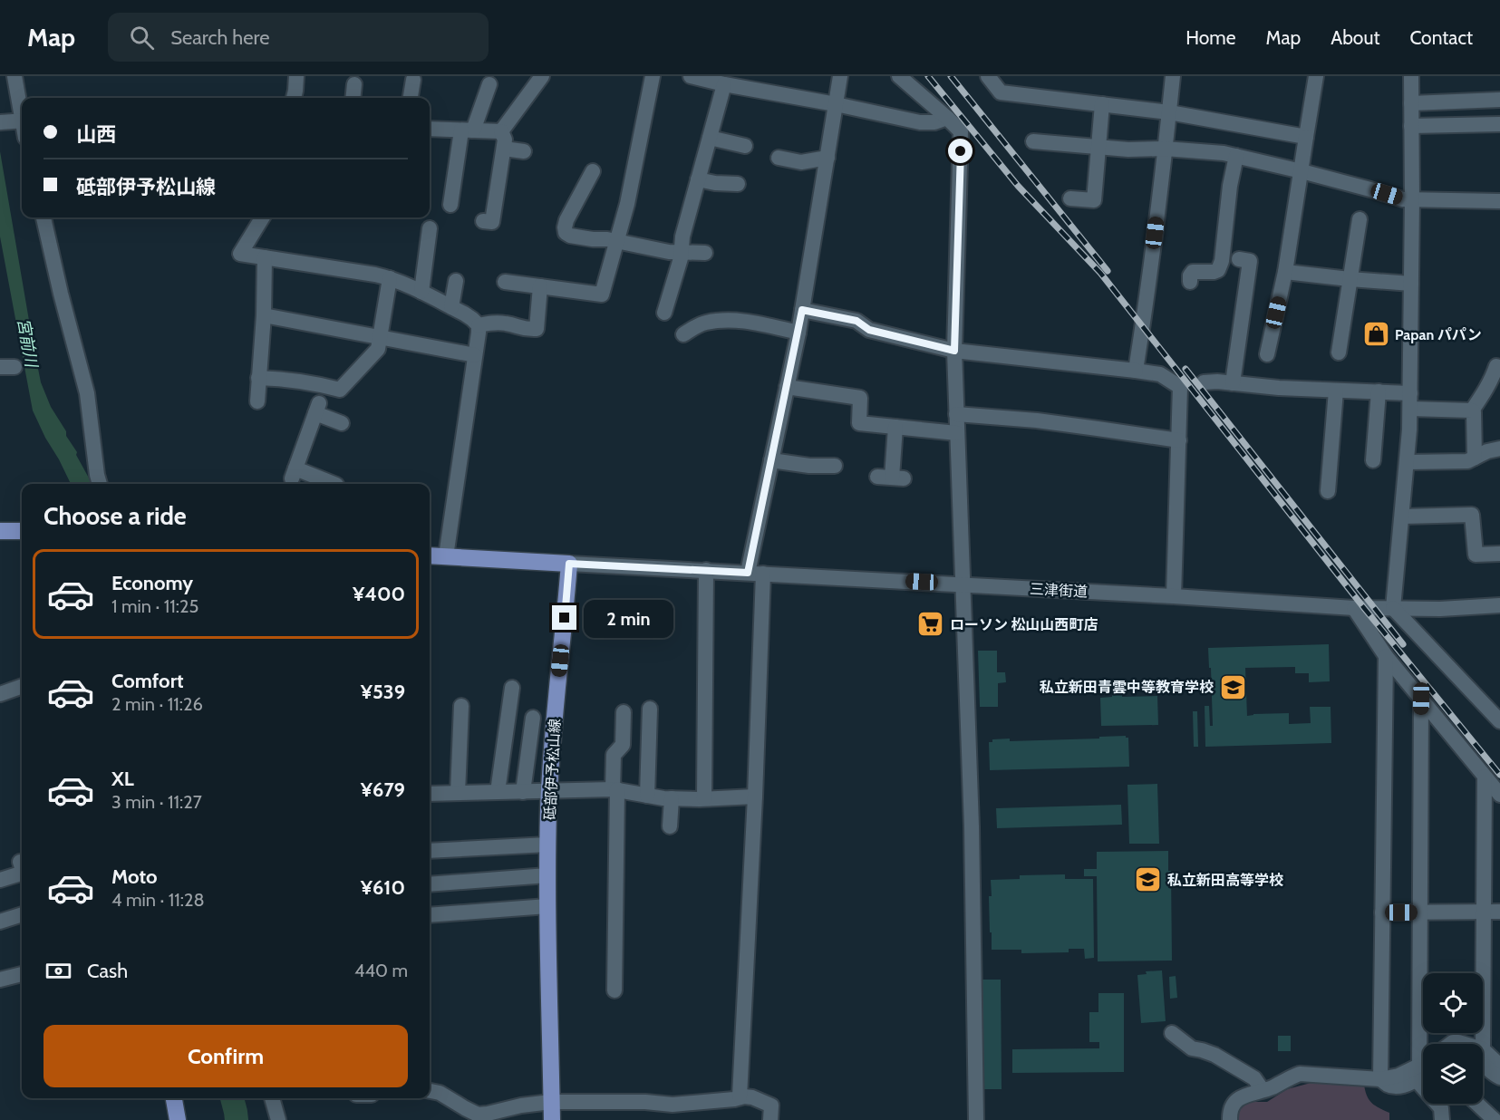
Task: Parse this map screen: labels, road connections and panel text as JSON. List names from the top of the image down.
{
  "streets": {
    "main road": ["砥部伊予松山線"],
    "street": ["三津街道"]
  },
  "crossings": [
    ["三津街道", "砥部伊予松山線"]
  ],
  "water": ["宮前川"],
  "places": {
    "shop": ["Papan パパン"],
    "supermarket": ["ローソン 松山山西町店"],
    "school or university": ["私立新田青雲中等教育学校", "私立新田高等学校"]
  },
  "page": {
    "header": "Map",
    "search": "Search here",
    "nav": [
      "Home",
      "Map",
      "About",
      "Contact"
    ],
    "banner": ["山西", "砥部伊予松山線"],
    "heading": "Choose a ride",
    "list": [
      {
        "name": "Economy",
        "note": "1 min · 11:25",
        "value": "¥400"
      },
      {
        "name": "Comfort",
        "note": "2 min · 11:26",
        "value": "¥539"
      },
      {
        "name": "XL",
        "note": "3 min · 11:27",
        "value": "¥679"
      },
      {
        "name": "Moto",
        "note": "4 min · 11:28",
        "value": "¥610"
      }
    ],
    "bubble": "2 min",
    "pay": ["Cash", "440 m"],
    "buttons": "Confirm"
  }
}
